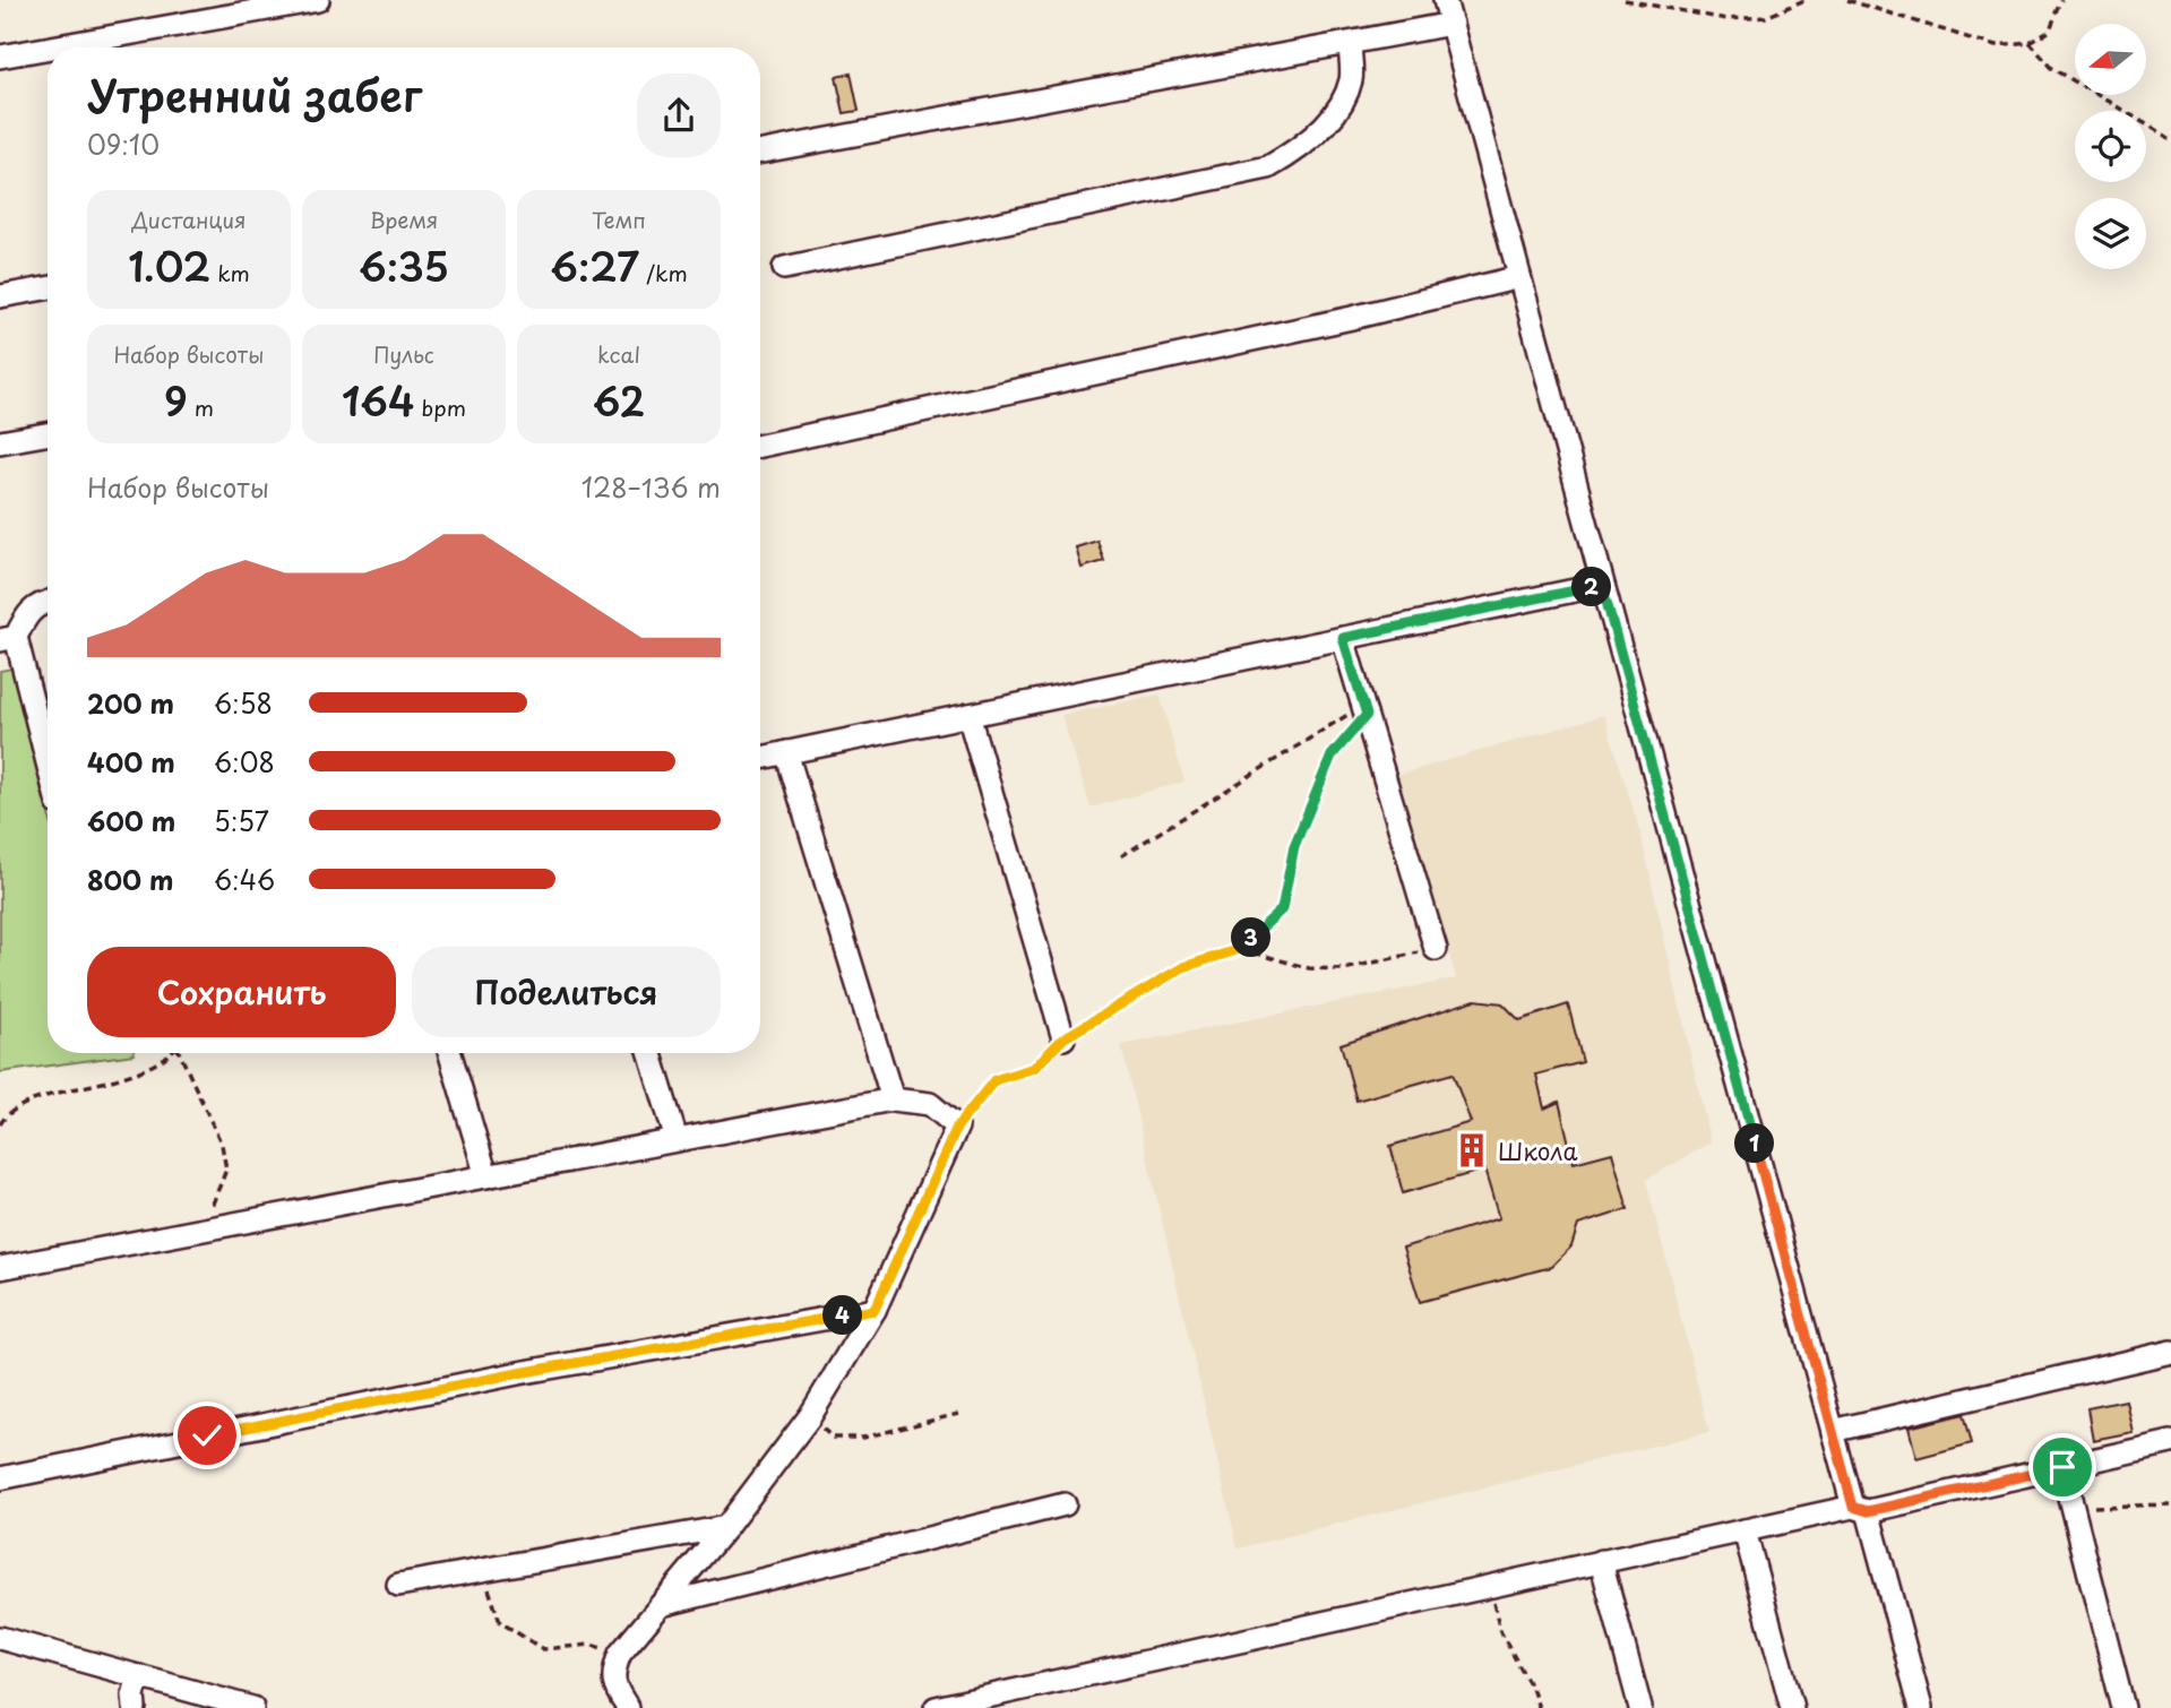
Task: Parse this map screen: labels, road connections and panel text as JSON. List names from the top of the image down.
{
  "places": {
    "building": ["Школа"]
  },
  "north": "left",
  "page": {
    "heading": ["Утренний забег", "09:10"],
    "stats": [
      ["Дистанция", "1.02 km"],
      ["Время", "6:35"],
      ["Темп", "6:27 /km"],
      ["Набор высоты", "9 m"],
      ["Пульс", "164 bpm"],
      ["kcal", "62"]
    ],
    "chart": ["Набор высоты", "128–136 m"],
    "pins": [
      "2",
      "3",
      "1",
      "4"
    ],
    "list": [
      {
        "name": "200 m",
        "note": "6:58"
      },
      {
        "name": "400 m",
        "note": "6:08"
      },
      {
        "name": "600 m",
        "note": "5:57"
      },
      {
        "name": "800 m",
        "note": "6:46"
      }
    ],
    "buttons": ["Сохранить", "Поделиться"]
  }
}
